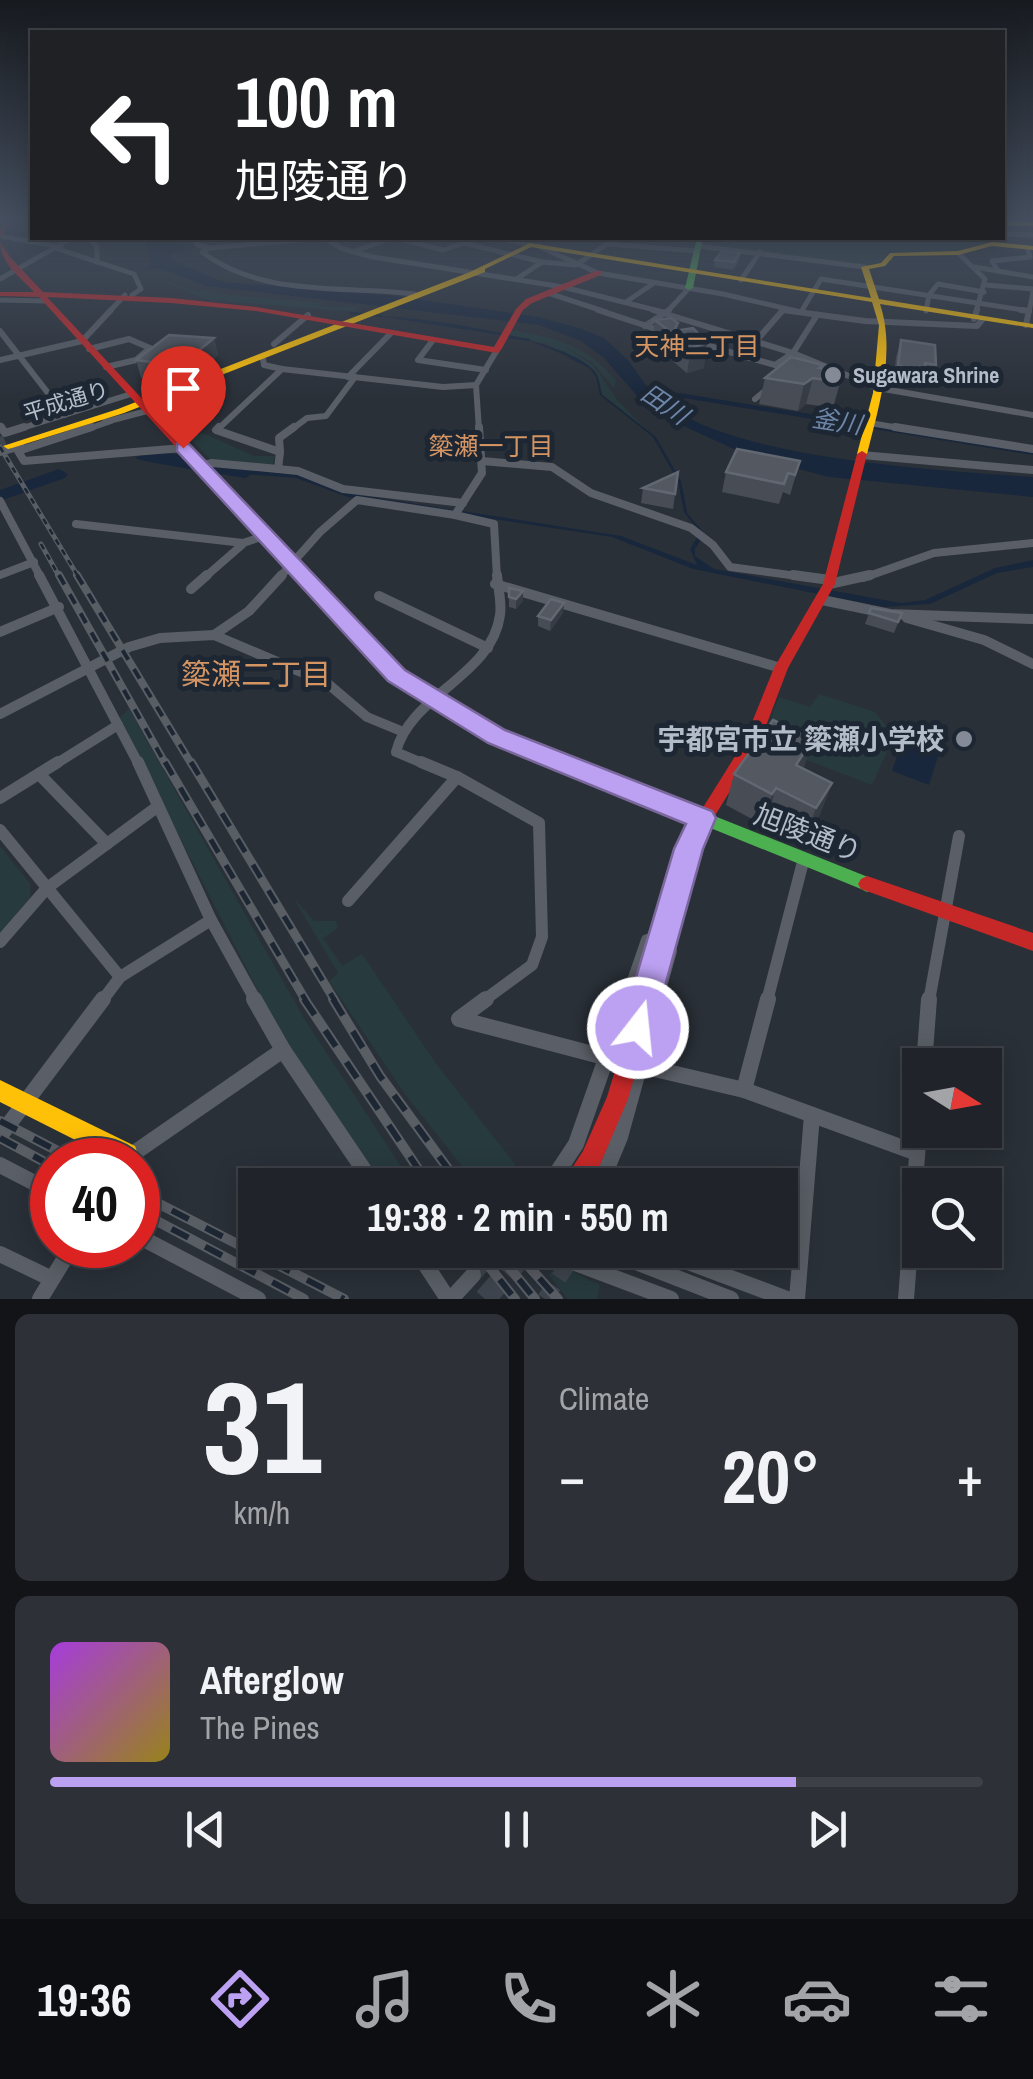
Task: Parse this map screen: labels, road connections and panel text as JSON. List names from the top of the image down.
{
  "streets": {
    "street": ["平成通り", "旭陵通り"]
  },
  "crossings": [
    ["平成通り", "旭陵通り"]
  ],
  "districts": ["天神二丁目", "簗瀬一丁目", "簗瀬二丁目"],
  "water": ["田川", "釜川"],
  "places": ["Sugawara Shrine", "宇都宮市立 簗瀬小学校"],
  "north": "right",
  "page": {
    "turn": ["100 m", "旭陵通り"],
    "limit": "40",
    "trip": "19:38 · 2 min · 550 m",
    "tile": [
      ["31", "km/h"],
      "Climate"
    ],
    "heat": ["−", "20°", "+"],
    "song": ["Afterglow", "The Pines"],
    "tabs": "19:36"
  }
}
